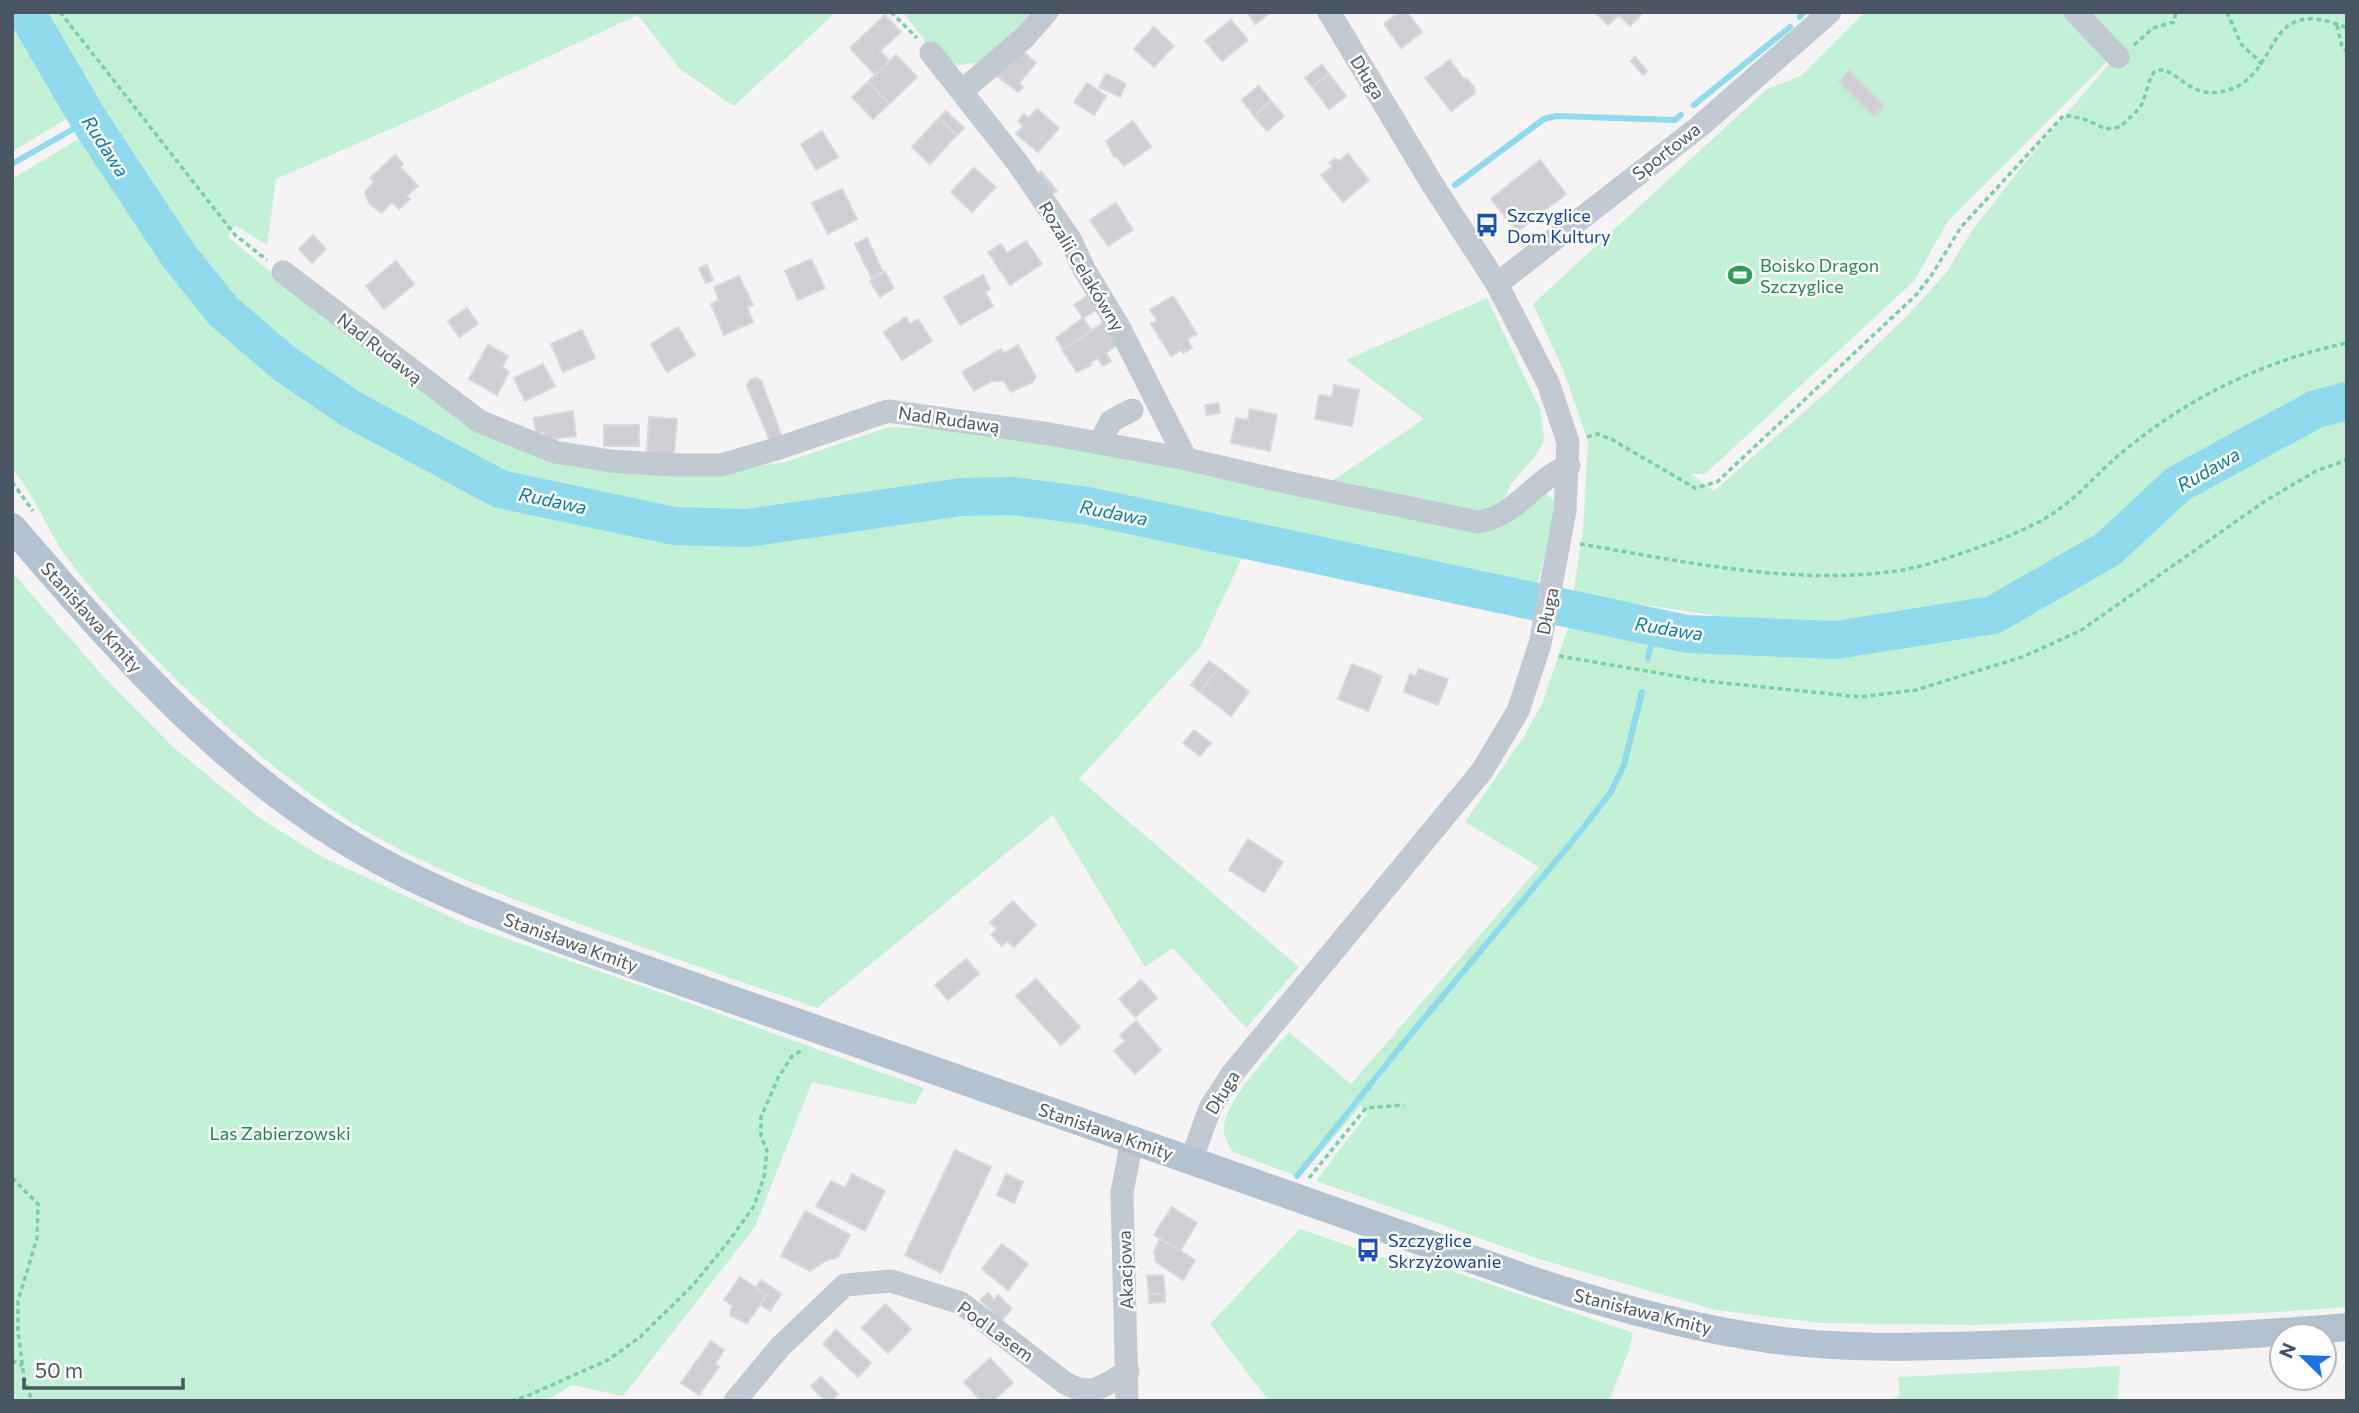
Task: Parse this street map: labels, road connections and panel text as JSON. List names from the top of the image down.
{
  "streets": {
    "main road": ["Stanisława Kmity"],
    "street": [
      "Długa",
      "Sportowa",
      "Rozalii Celakówny",
      "Nad Rudawą",
      "Akacjowa",
      "Pod Lasem"
    ]
  },
  "crossings": [
    ["Długa", "Sportowa"],
    ["Długa", "Nad Rudawą"],
    ["Długa", "Stanisława Kmity"],
    ["Rozalii Celakówny", "Nad Rudawą"],
    ["Stanisława Kmity", "Akacjowa"],
    ["Akacjowa", "Pod Lasem"]
  ],
  "water": ["Rudawa"],
  "parks": ["Las Zabierzowski"],
  "places": {
    "bus stop": ["Szczyglice Dom Kultury", "Szczyglice Skrzyżowanie"],
    "sports": ["Boisko Dragon Szczyglice"]
  },
  "scale_bar": "50 m",
  "north": "top left"
}
